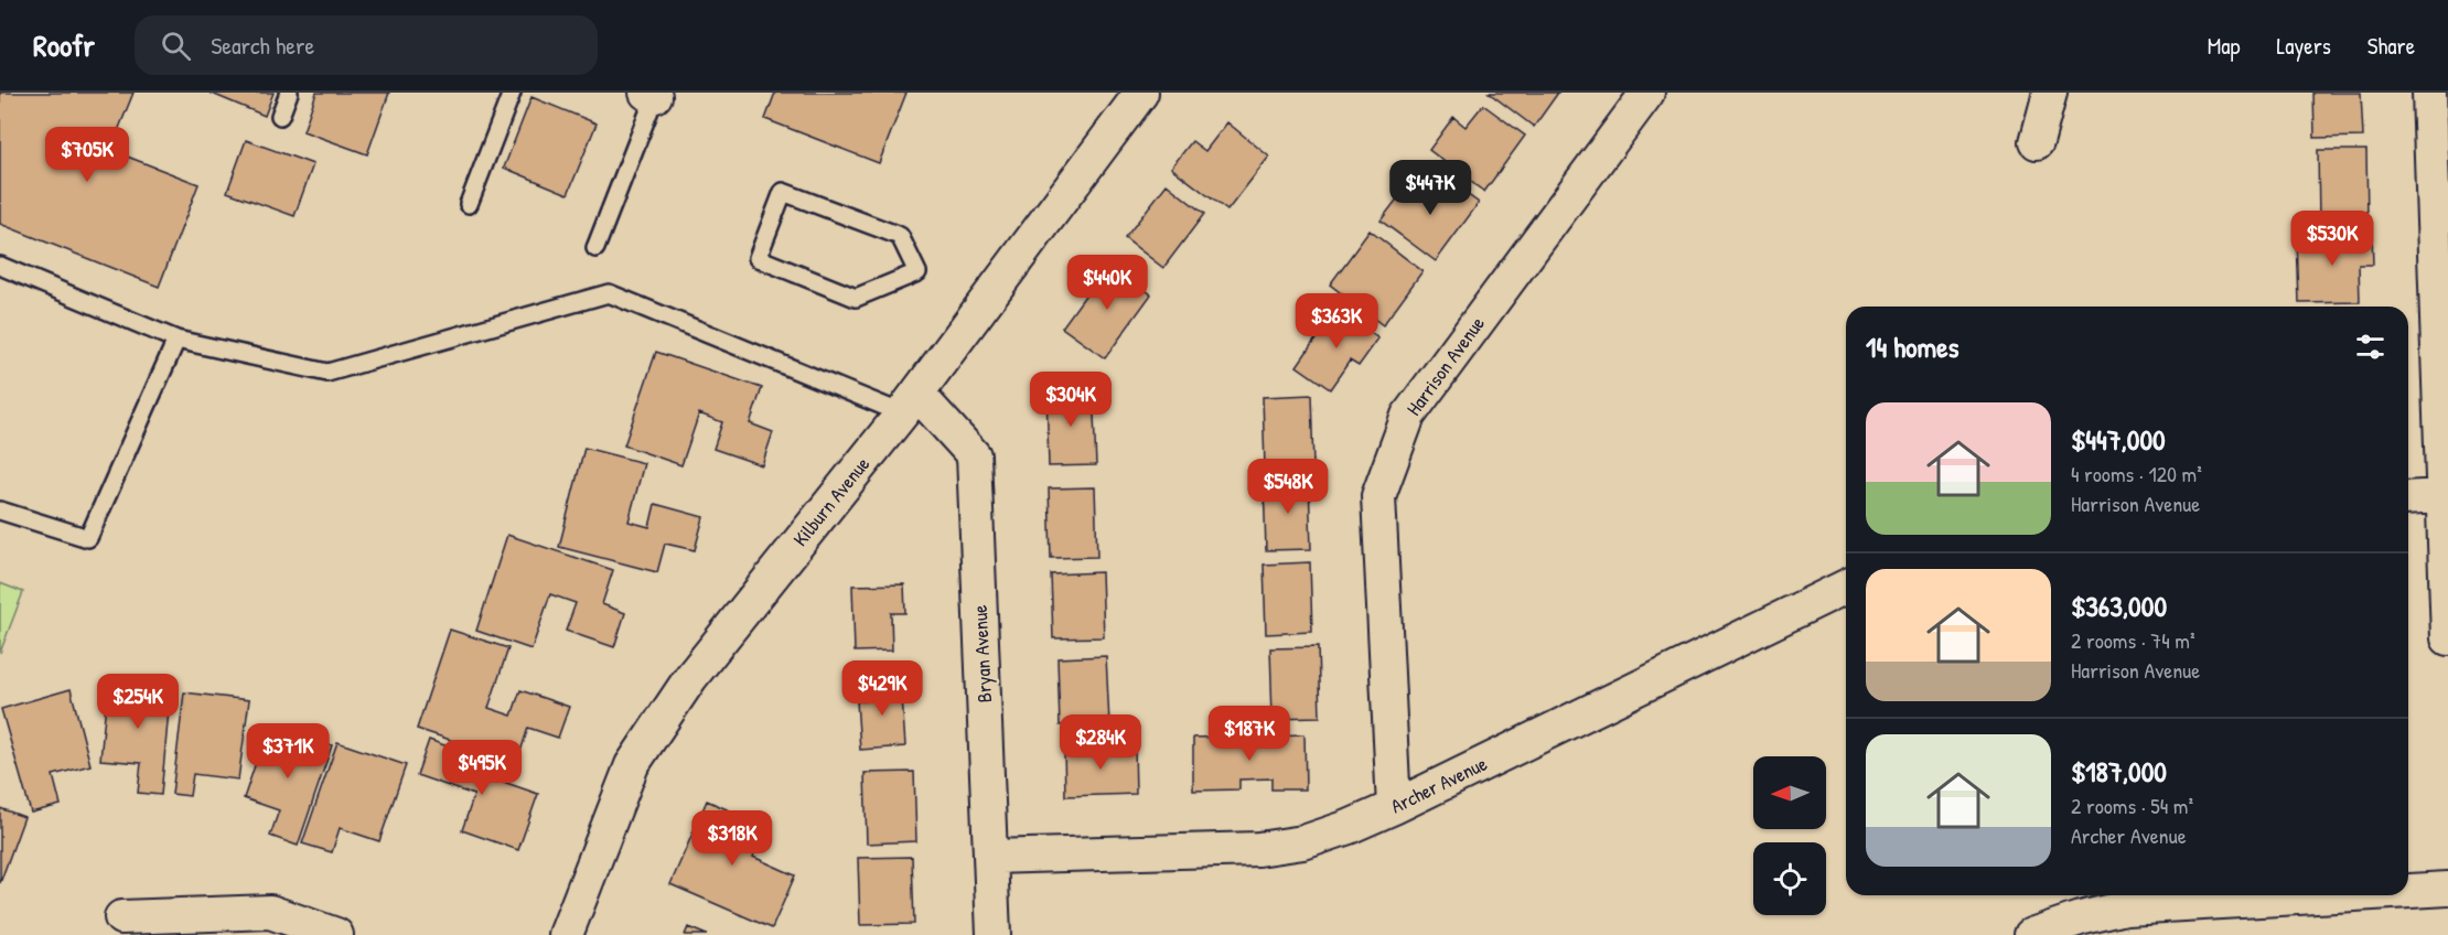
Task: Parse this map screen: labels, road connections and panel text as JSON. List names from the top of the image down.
{
  "streets": {
    "street": [
      "Harrison Avenue",
      "Kilburn Avenue",
      "Bryan Avenue",
      "Archer Avenue"
    ]
  },
  "crossings": [
    ["Harrison Avenue", "Archer Avenue"],
    ["Kilburn Avenue", "Bryan Avenue"],
    ["Bryan Avenue", "Archer Avenue"]
  ],
  "north": "left",
  "page": {
    "header": "Roofr",
    "search": "Search here",
    "nav": ["Map", "Layers", "Share"],
    "price": [
      "$705K",
      "$447K",
      "$530K",
      "$440K",
      "$363K",
      "$304K",
      "$548K",
      "$429K",
      "$254K",
      "$187K",
      "$284K",
      "$371K",
      "$495K",
      "$318K"
    ],
    "heading": "14 homes",
    "list": [
      {
        "name": "$447,000",
        "note": "4 rooms · 120 m² · Harrison Avenue"
      },
      {
        "name": "$363,000",
        "note": "2 rooms · 74 m² · Harrison Avenue"
      },
      {
        "name": "$187,000",
        "note": "2 rooms · 54 m² · Archer Avenue"
      }
    ]
  }
}
